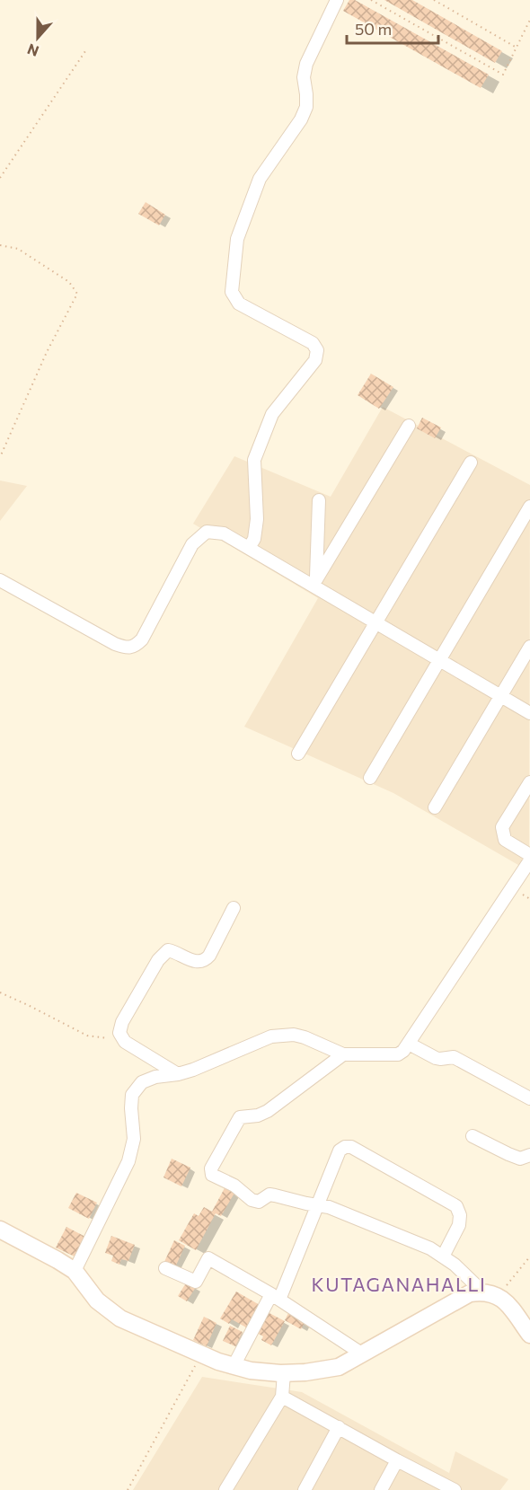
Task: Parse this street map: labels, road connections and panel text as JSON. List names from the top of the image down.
{
  "districts": ["KUTAGANAHALLI"],
  "scale_bar": "50 m",
  "north": "bottom"
}
